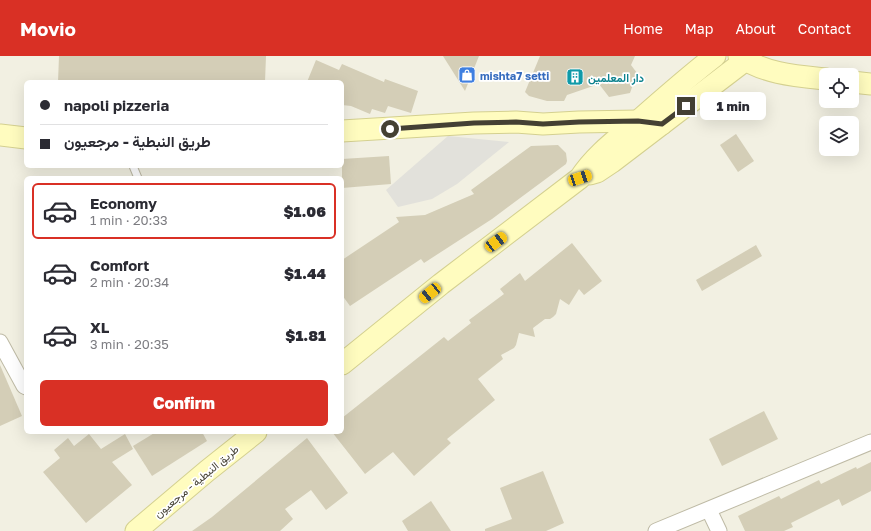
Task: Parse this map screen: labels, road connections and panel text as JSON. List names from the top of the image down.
{
  "streets": {
    "main road": ["طريق النبطية - مرجعيون"]
  },
  "places": {
    "shop": ["mishta7 setti"],
    "building": ["دار المعلمين"]
  },
  "page": {
    "header": "Movio",
    "nav": [
      "Home",
      "Map",
      "About",
      "Contact"
    ],
    "banner": ["napoli pizzeria", "طريق النبطية - مرجعيون"],
    "bubble": "1 min",
    "list": [
      {
        "name": "Economy",
        "note": "1 min · 20:33",
        "value": "$1.06"
      },
      {
        "name": "Comfort",
        "note": "2 min · 20:34",
        "value": "$1.44"
      },
      {
        "name": "XL",
        "note": "3 min · 20:35",
        "value": "$1.81"
      }
    ],
    "buttons": "Confirm"
  }
}
